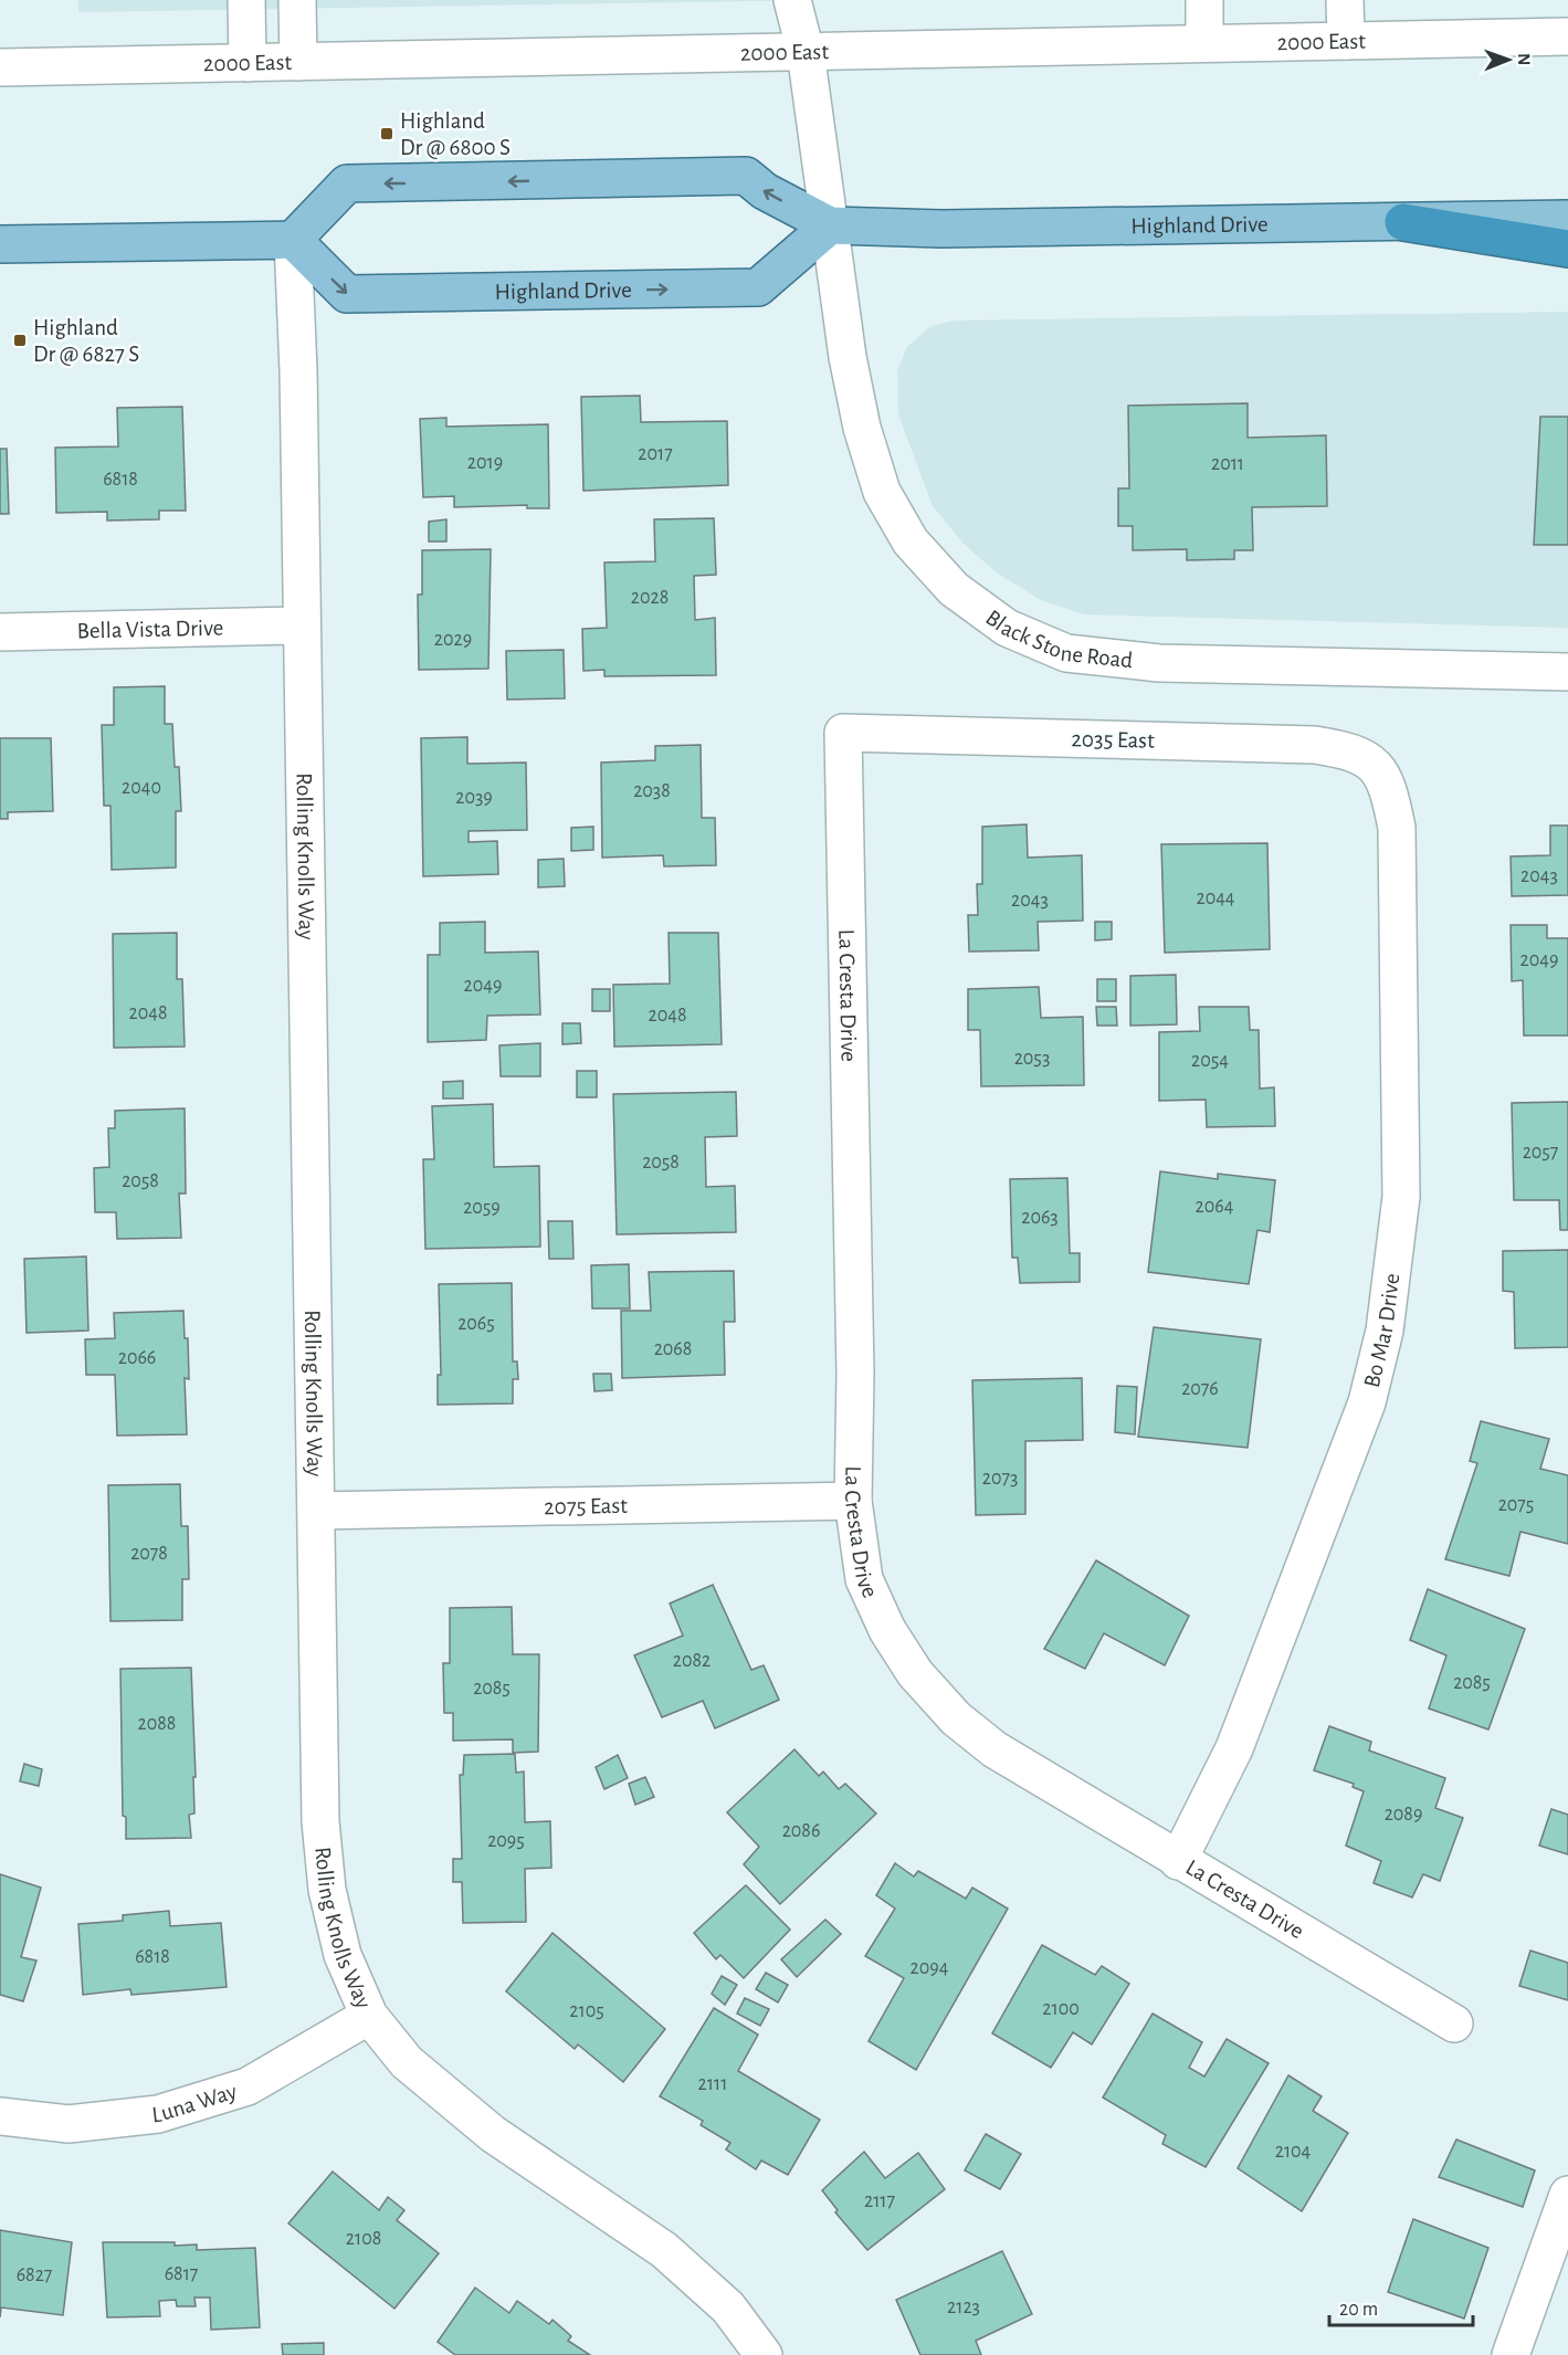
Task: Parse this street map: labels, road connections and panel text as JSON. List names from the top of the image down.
{
  "streets": {
    "main road": ["Highland Drive"],
    "street": [
      "2000 East",
      "Bella Vista Drive",
      "Black Stone Road",
      "2035 East",
      "Rolling Knolls Way",
      "La Cresta Drive",
      "Bo Mar Drive",
      "2075 East",
      "Luna Way"
    ]
  },
  "crossings": [
    ["Highland Drive", "Black Stone Road"],
    ["Highland Drive", "Rolling Knolls Way"],
    ["Bella Vista Drive", "Rolling Knolls Way"],
    ["2035 East", "La Cresta Drive"],
    ["2035 East", "Bo Mar Drive"],
    ["Rolling Knolls Way", "2075 East"],
    ["Rolling Knolls Way", "Luna Way"],
    ["La Cresta Drive", "Bo Mar Drive"],
    ["La Cresta Drive", "2075 East"]
  ],
  "places": {
    "transit": ["Highland Dr @ 6800 S", "Highland Dr @ 6827 S"]
  },
  "house_numbers": [
    "2017",
    "2019",
    "2011",
    "6818",
    "2028",
    "2029",
    "2040",
    "2038",
    "2039",
    "2043",
    "2044",
    "2043",
    "2049",
    "2049",
    "2048",
    "2048",
    "2053",
    "2054",
    "2057",
    "2058",
    "2058",
    "2064",
    "2059",
    "2063",
    "2065",
    "2068",
    "2066",
    "2076",
    "2073",
    "2075",
    "2078",
    "2082",
    "2085",
    "2085",
    "2088",
    "2089",
    "2086",
    "2095",
    "6818",
    "2094",
    "2100",
    "2105",
    "2111",
    "2104",
    "2117",
    "2108",
    "6817",
    "6827",
    "2123"
  ],
  "scale_bar": "20 m",
  "north": "right"
}
